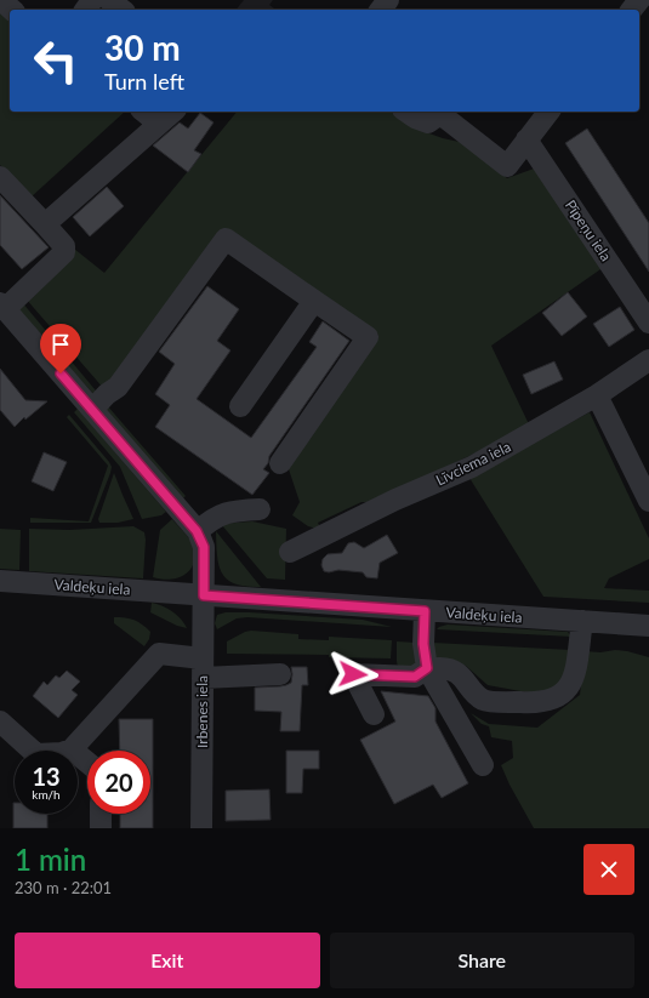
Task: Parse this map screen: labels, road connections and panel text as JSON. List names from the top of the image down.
{
  "streets": {
    "street": [
      "Pīpeņu iela",
      "Līvciema iela",
      "Valdeķu iela",
      "Irbenes iela"
    ]
  },
  "crossings": [
    ["Valdeķu iela", "Irbenes iela"]
  ],
  "page": {
    "turn": ["30 m", "Turn left"],
    "speed": "13 km/h",
    "limit": "20",
    "heading": ["1 min", "230 m · 22:01"],
    "buttons": ["Exit", "Share"]
  }
}
